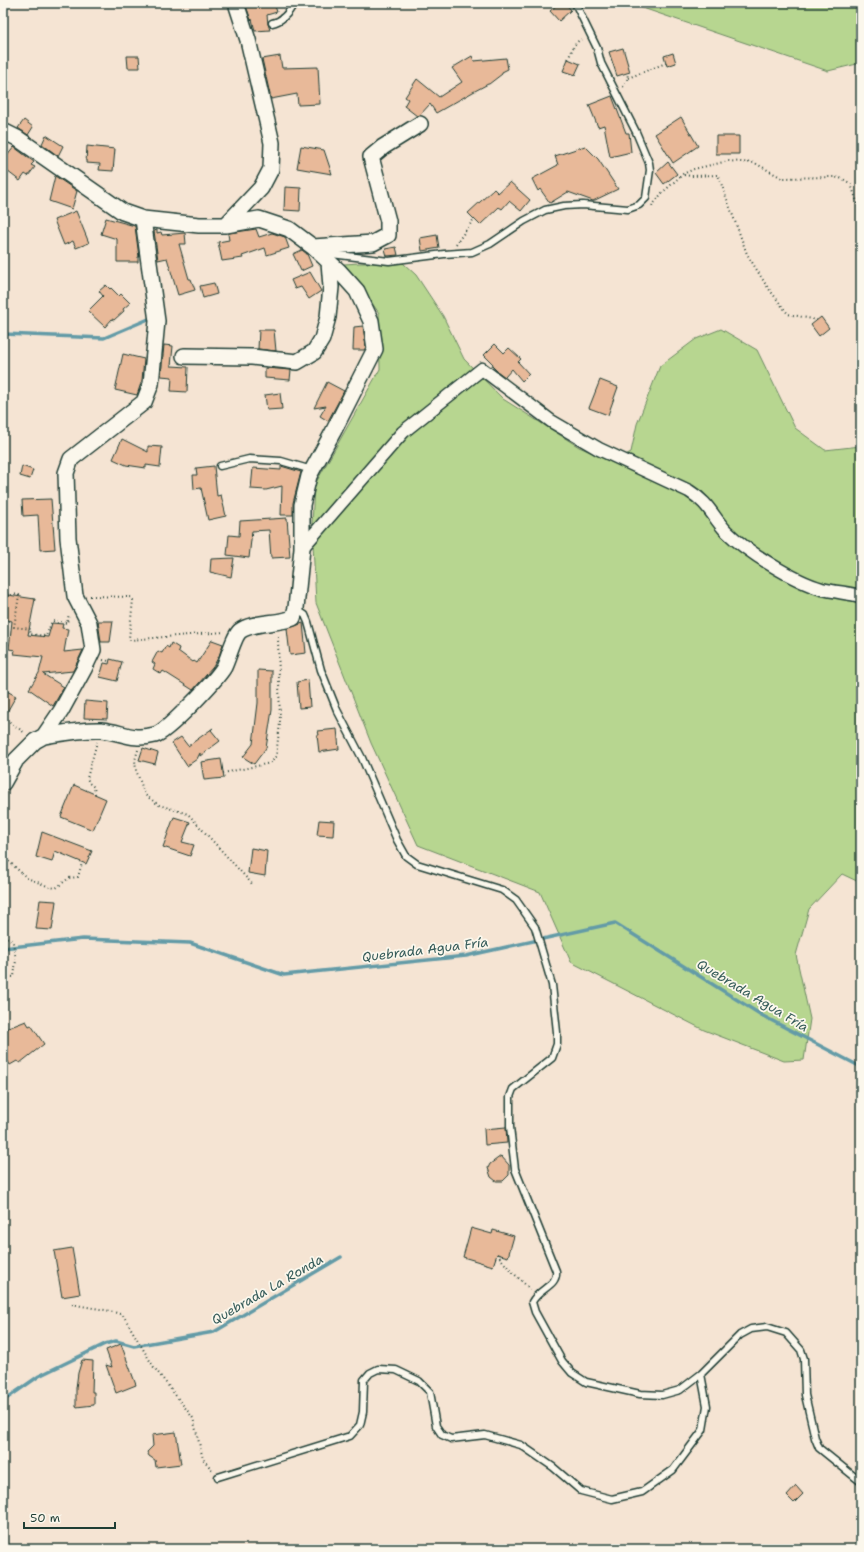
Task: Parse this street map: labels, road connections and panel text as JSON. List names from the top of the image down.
{
  "water": ["Quebrada Agua Fría", "Quebrada La Ronda"],
  "scale_bar": "50 m"
}
